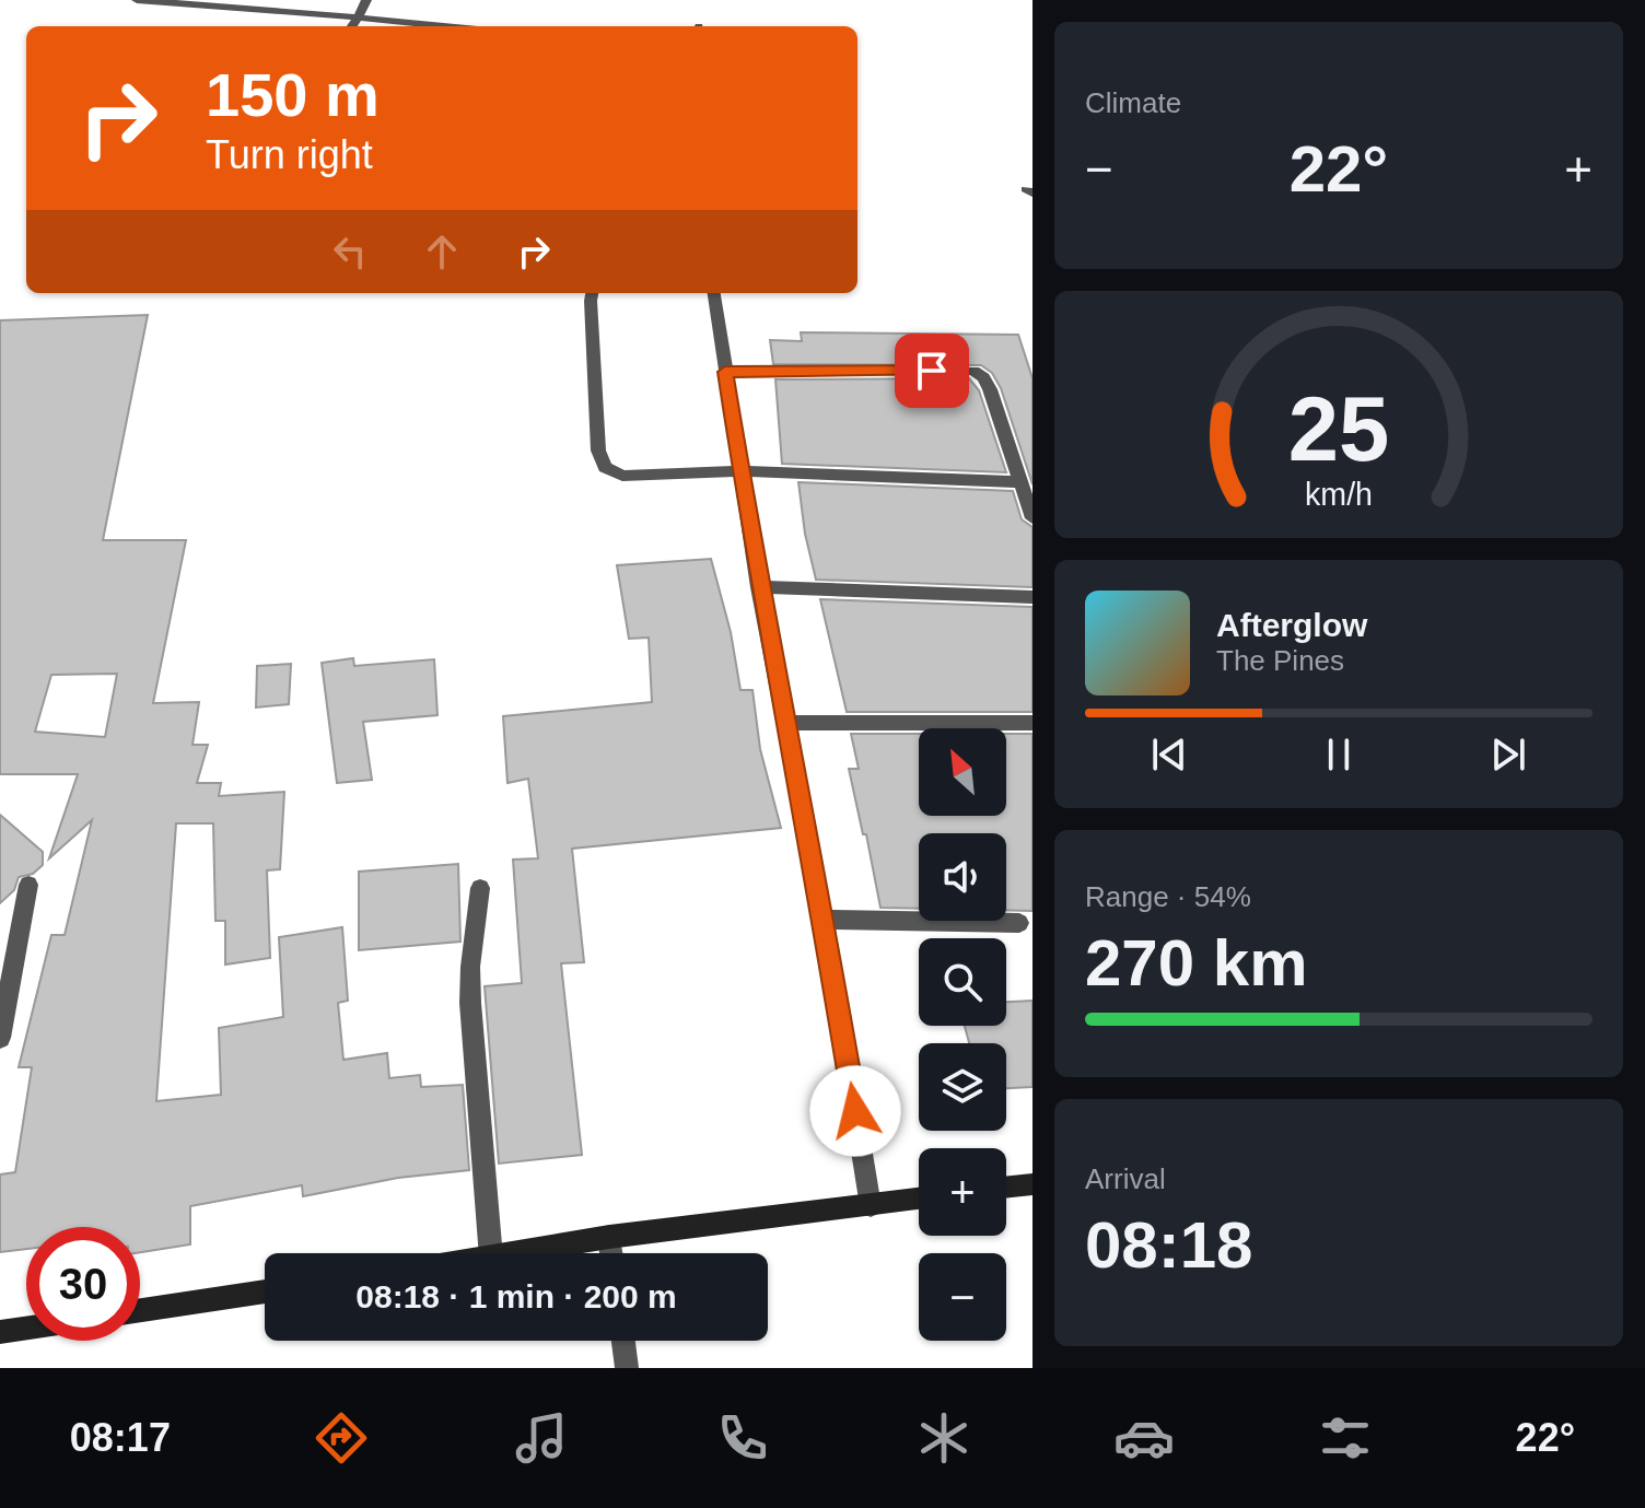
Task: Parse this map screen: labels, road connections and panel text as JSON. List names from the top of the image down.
{
  "north": "top left",
  "page": {
    "tile": [
      "Climate",
      ["Range · 54%", "270 km"],
      ["Arrival", "08:18"]
    ],
    "turn": ["150 m", "Turn right"],
    "heat": ["−", "22°", "+"],
    "song": ["Afterglow", "The Pines"],
    "map_buttons": ["+", "−"],
    "limit": "30",
    "trip": "08:18 · 1 min · 200 m",
    "tabs": ["08:17", "22°"],
    "gauge": ["25", "km/h"]
  }
}
